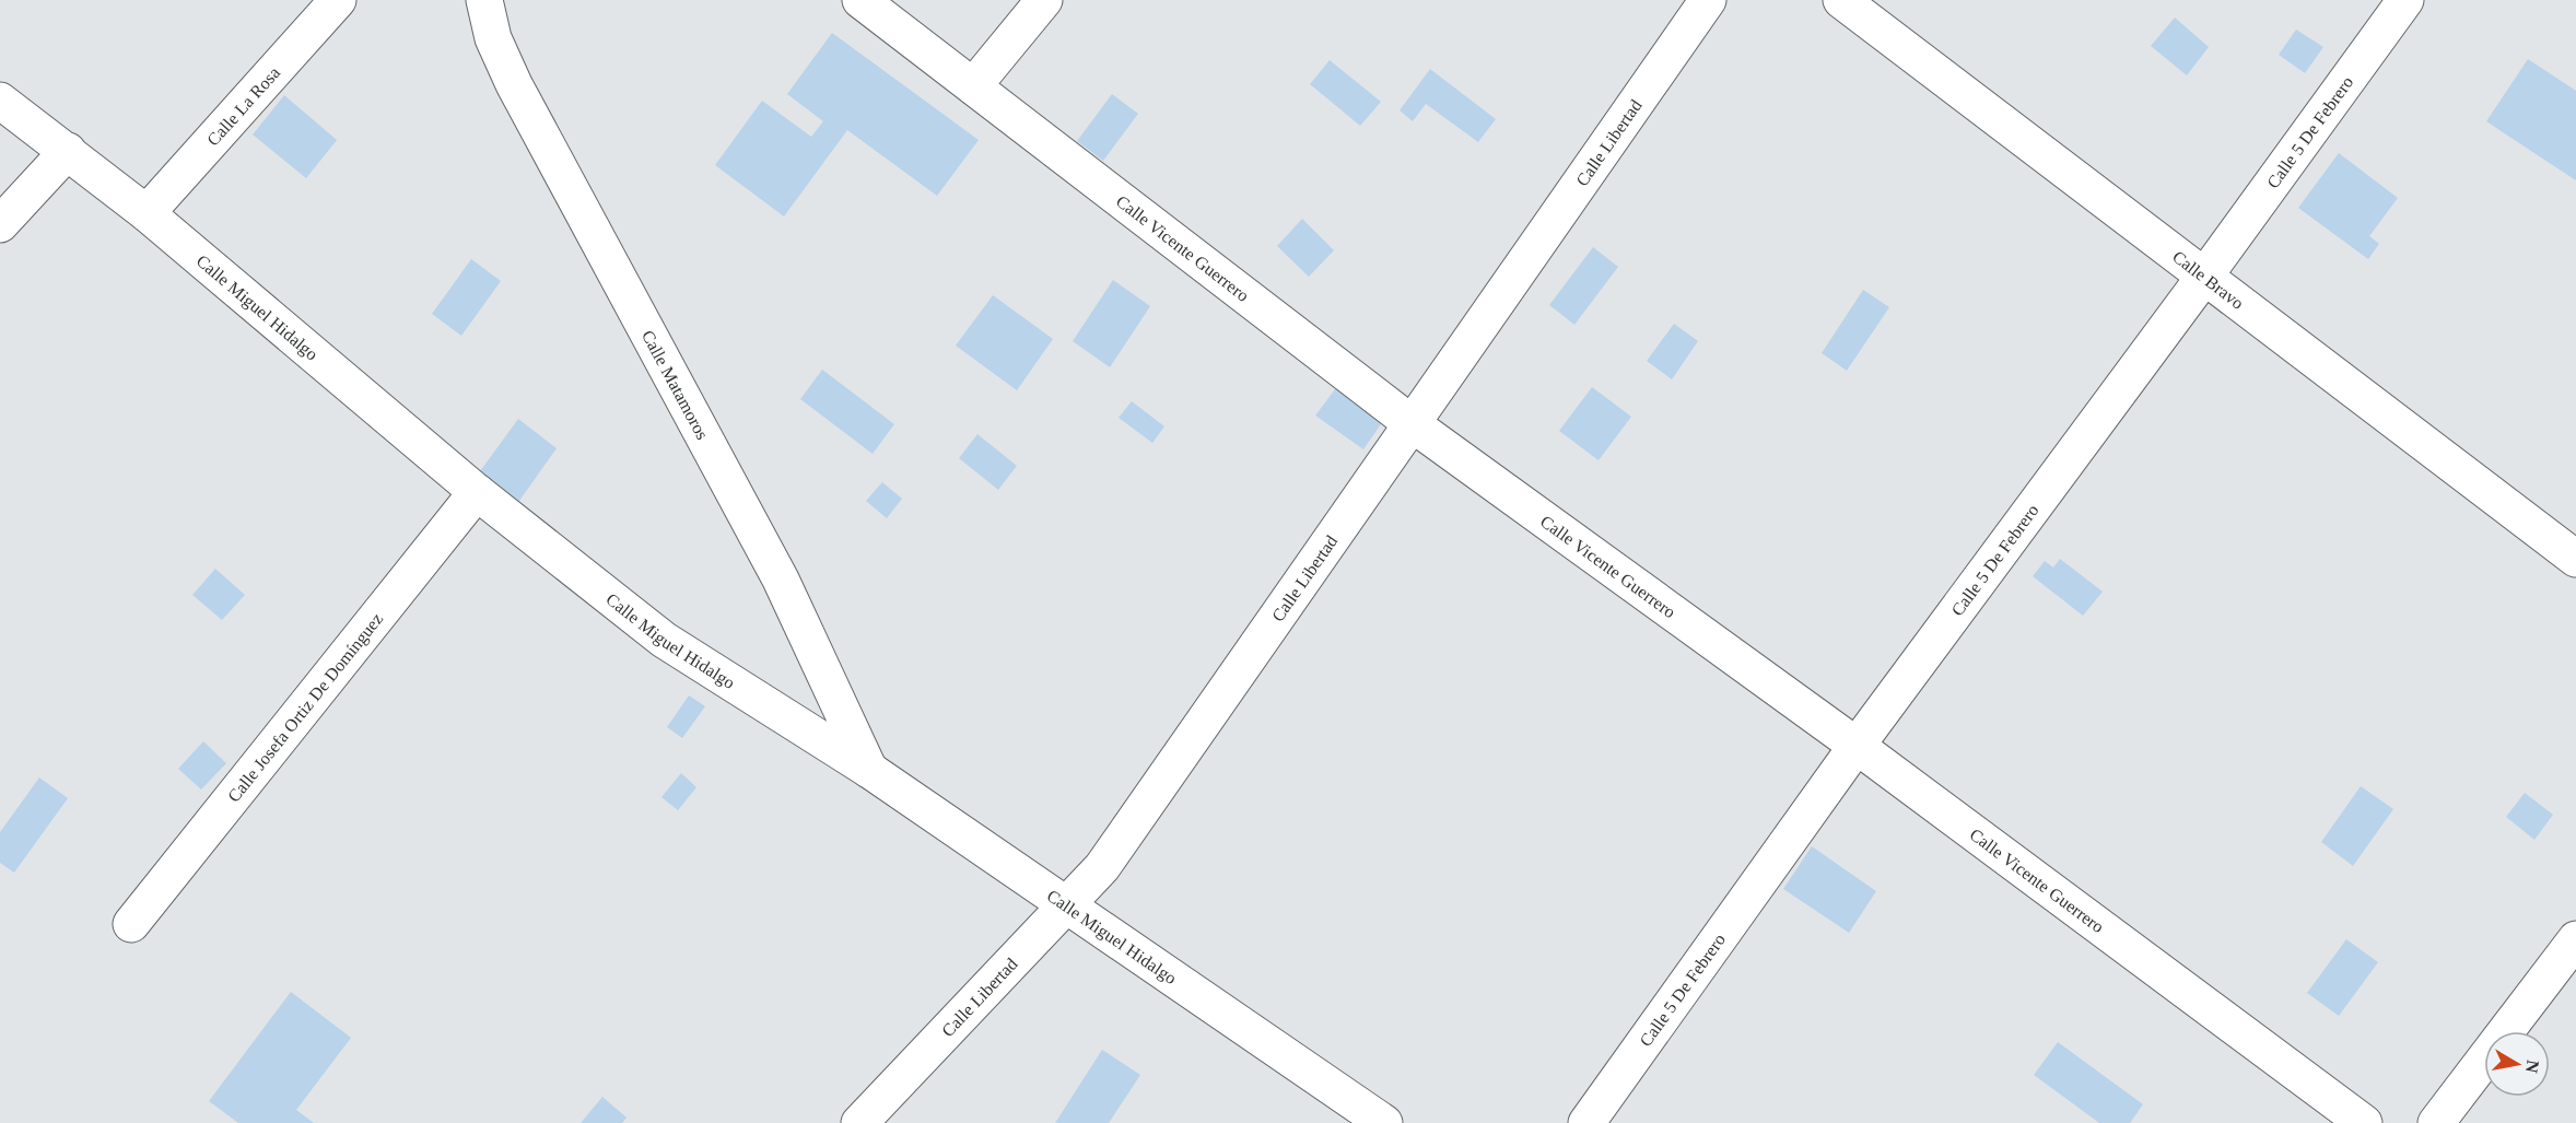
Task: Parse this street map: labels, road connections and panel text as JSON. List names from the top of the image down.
{
  "streets": {
    "street": [
      "Calle La Rosa",
      "Calle 5 De Febrero",
      "Calle Libertad",
      "Calle Vicente Guerrero",
      "Calle Bravo",
      "Calle Miguel Hidalgo",
      "Calle Matamoros",
      "Calle Josefa Ortiz De Domínguez"
    ]
  },
  "crossings": [
    ["Calle La Rosa", "Calle Miguel Hidalgo"],
    ["Calle 5 De Febrero", "Calle Vicente Guerrero"],
    ["Calle 5 De Febrero", "Calle Bravo"],
    ["Calle Libertad", "Calle Vicente Guerrero"],
    ["Calle Libertad", "Calle Miguel Hidalgo"],
    ["Calle Miguel Hidalgo", "Calle Matamoros"],
    ["Calle Miguel Hidalgo", "Calle Josefa Ortiz De Domínguez"]
  ],
  "north": "right"
}
